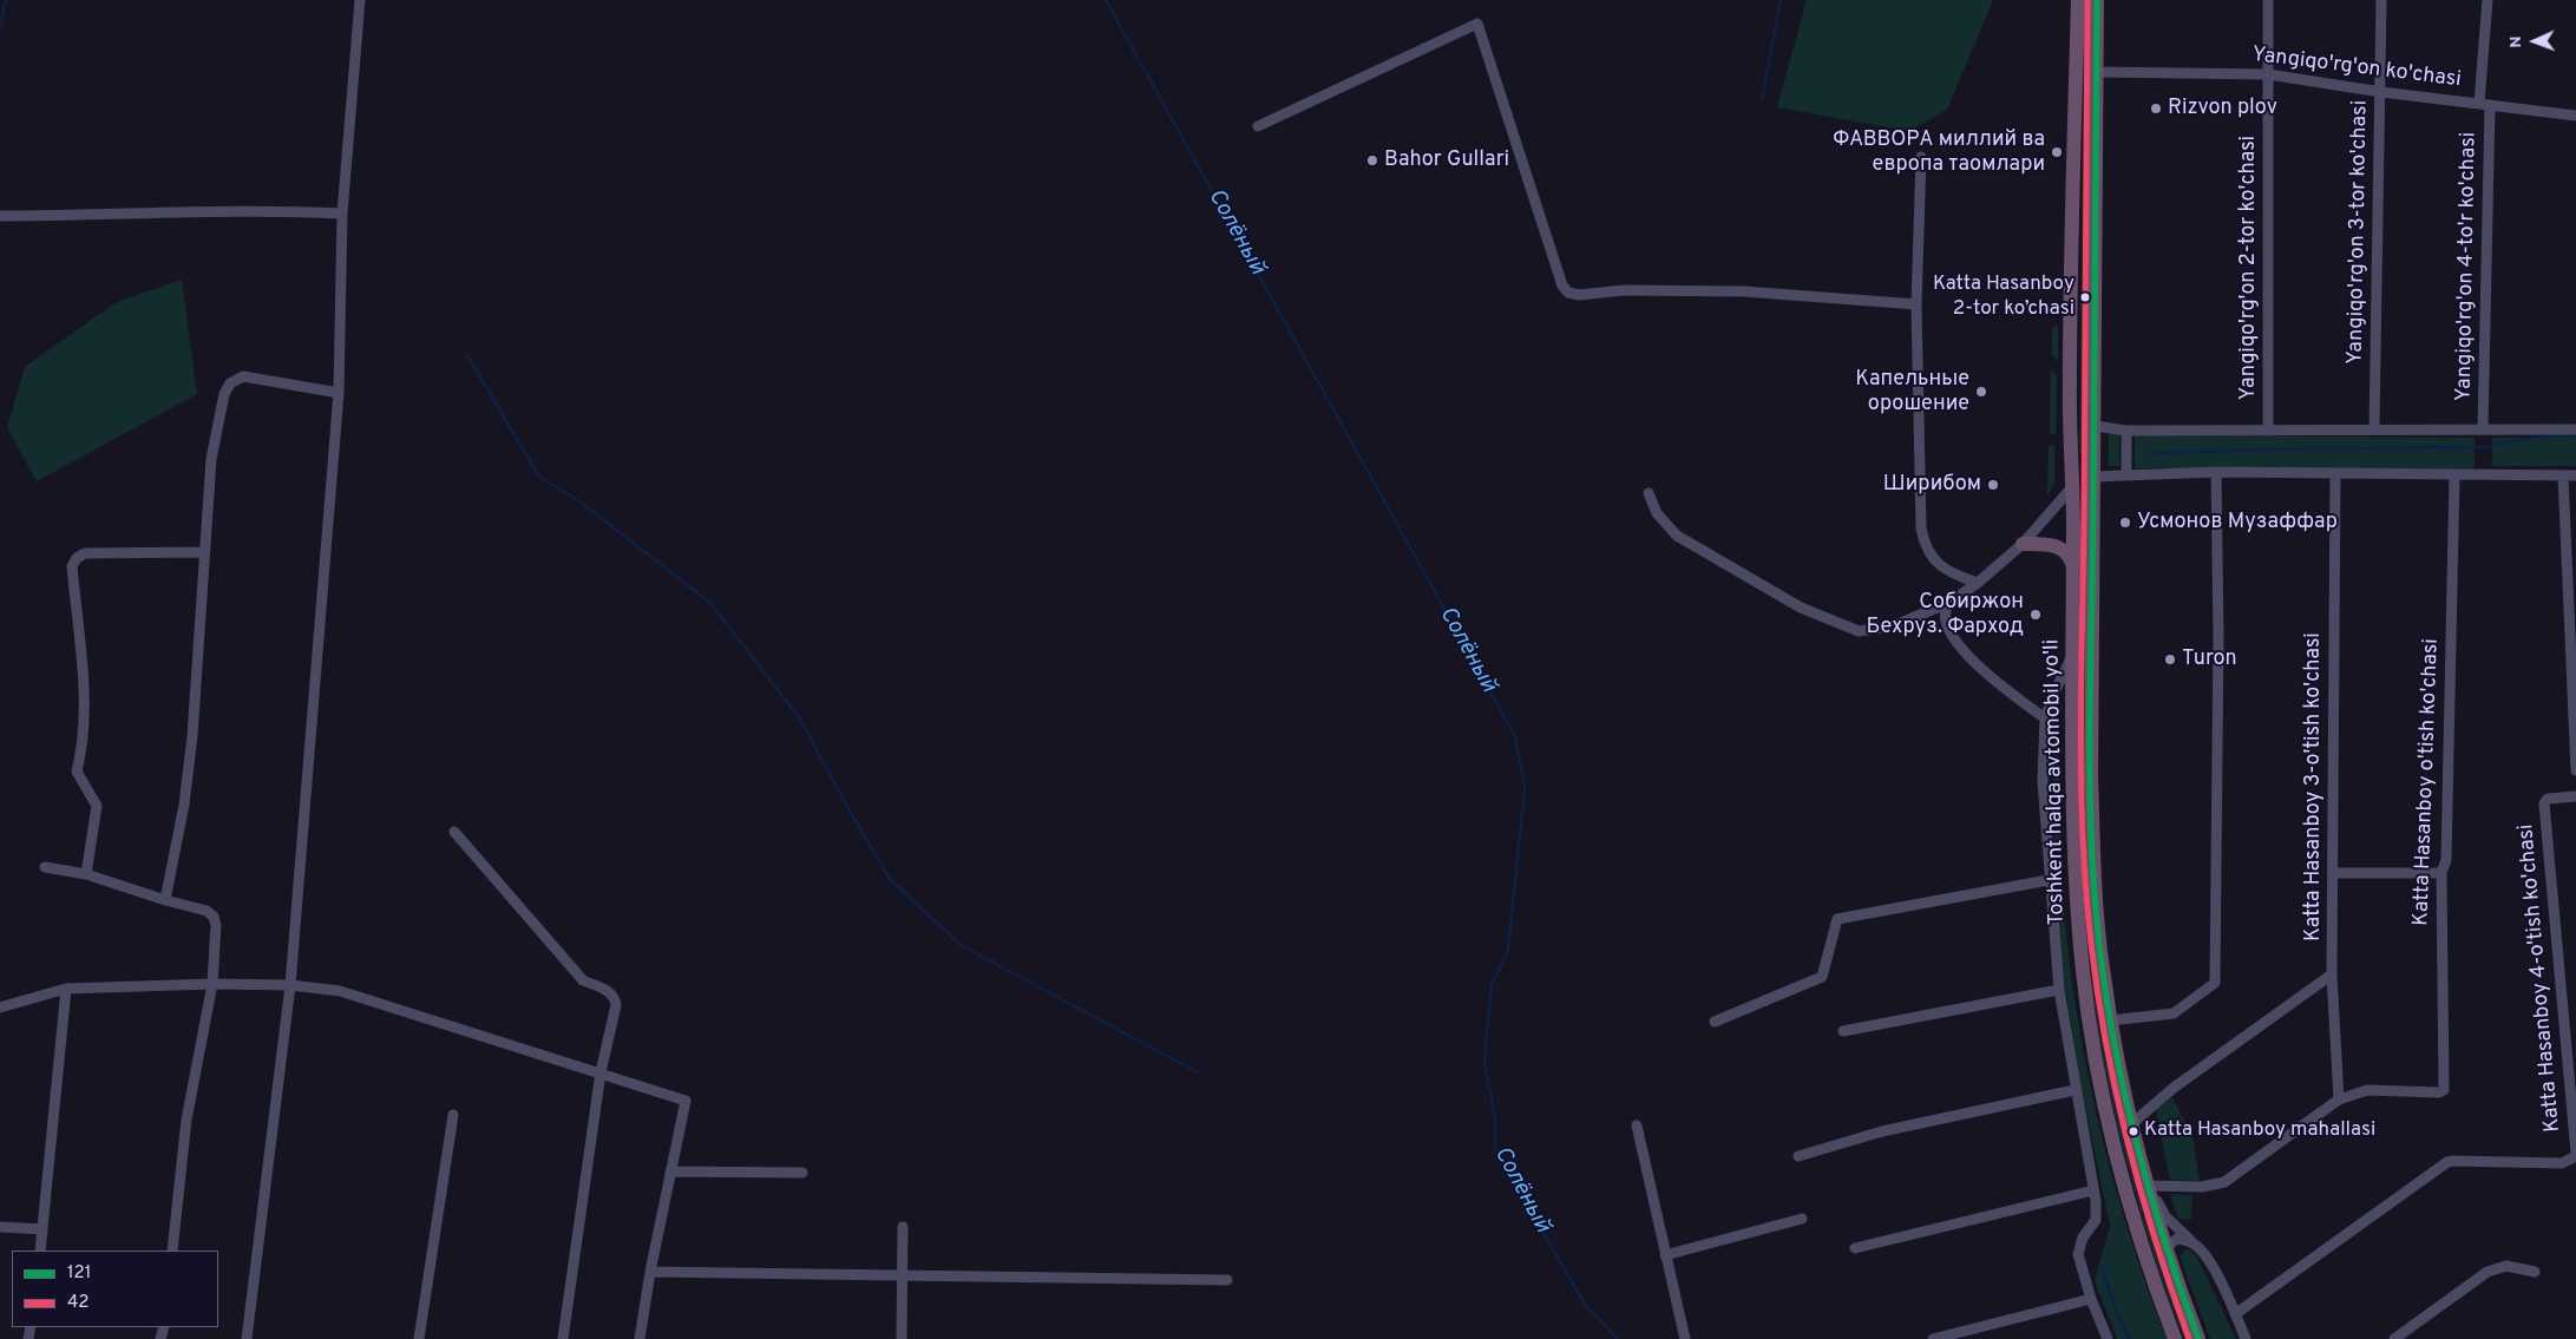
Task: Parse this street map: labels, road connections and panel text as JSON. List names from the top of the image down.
{
  "streets": {
    "highway": ["Toshkent halqa avtomobil yo'li"],
    "street": [
      "Yangiqo'rg'on ko'chasi",
      "Yangiqo'rg'on 3-tor ko'chasi",
      "Yangiqo'rg'on 4-to'r ko'chasi",
      "Yangiqo'rg'on 2-tor ko'chasi",
      "Katta Hasanboy o'tish ko'chasi",
      "Katta Hasanboy 3-o'tish ko'chasi",
      "Katta Hasanboy 4-o'tish ko'chasi"
    ]
  },
  "crossings": [
    ["Yangiqo'rg'on ko'chasi", "Yangiqo'rg'on 3-tor ko'chasi"],
    ["Yangiqo'rg'on ko'chasi", "Yangiqo'rg'on 4-to'r ko'chasi"],
    ["Yangiqo'rg'on ko'chasi", "Yangiqo'rg'on 2-tor ko'chasi"],
    ["Yangiqo'rg'on ko'chasi", "Toshkent halqa avtomobil yo'li"],
    ["Katta Hasanboy o'tish ko'chasi", "Katta Hasanboy 3-o'tish ko'chasi"]
  ],
  "water": ["Солёный"],
  "places": [
    "Rizvon plov",
    "ФАВВОРА миллий ва европа таомлари",
    "Bahor Gullari",
    "Katta Hasanboy 2-tor ko’chasi",
    "Капельные орошение",
    "Ширибом",
    "Усмонов Музаффар",
    "Собиржон Бехруз. Фарход",
    "Turon",
    "Katta Hasanboy mahallasi"
  ],
  "lines": ["transit line 121", "transit line 42"],
  "legend": ["121", "42"],
  "north": "left"
}
